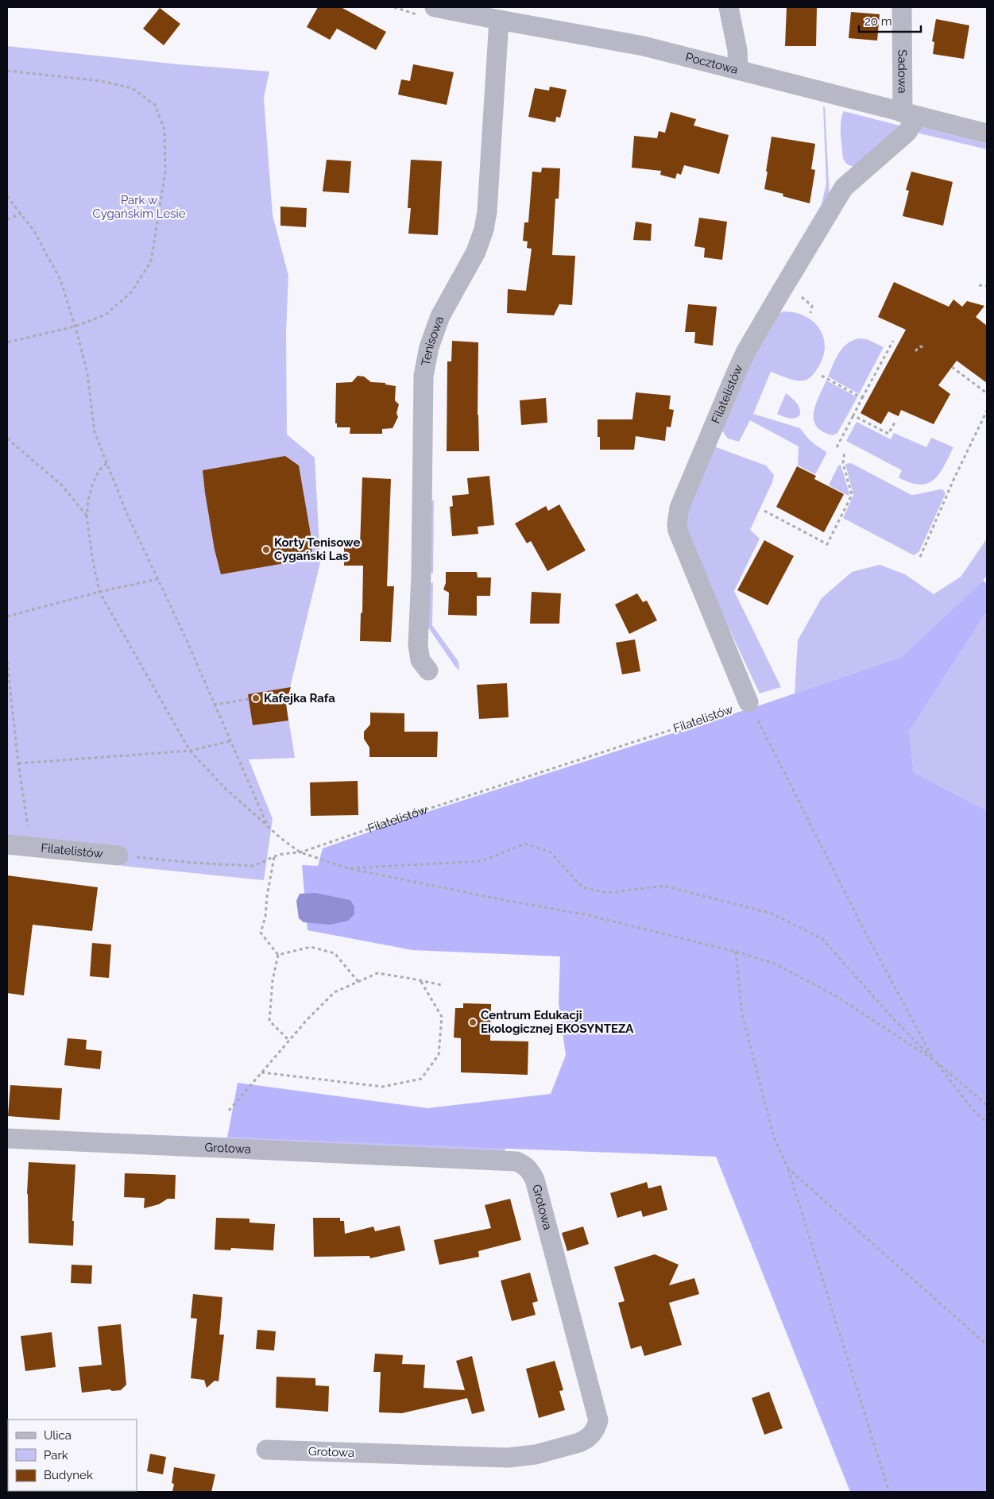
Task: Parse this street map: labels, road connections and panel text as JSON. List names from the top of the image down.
{
  "streets": {
    "street": [
      "Pocztowa",
      "Sadowa",
      "Tenisowa",
      "Filatelistów",
      "Grotowa"
    ]
  },
  "crossings": [
    ["Pocztowa", "Sadowa"],
    ["Pocztowa", "Tenisowa"],
    ["Pocztowa", "Filatelistów"],
    ["Sadowa", "Filatelistów"]
  ],
  "parks": ["Park w Cygańskim Lesie"],
  "places": ["Korty Tenisowe Cygański Las", "Kafejka Rafa", "Centrum Edukacji Ekologicznej EKOSYNTEZA"],
  "legend": ["Ulica", "Park", "Budynek"],
  "scale_bar": "20 m"
}
